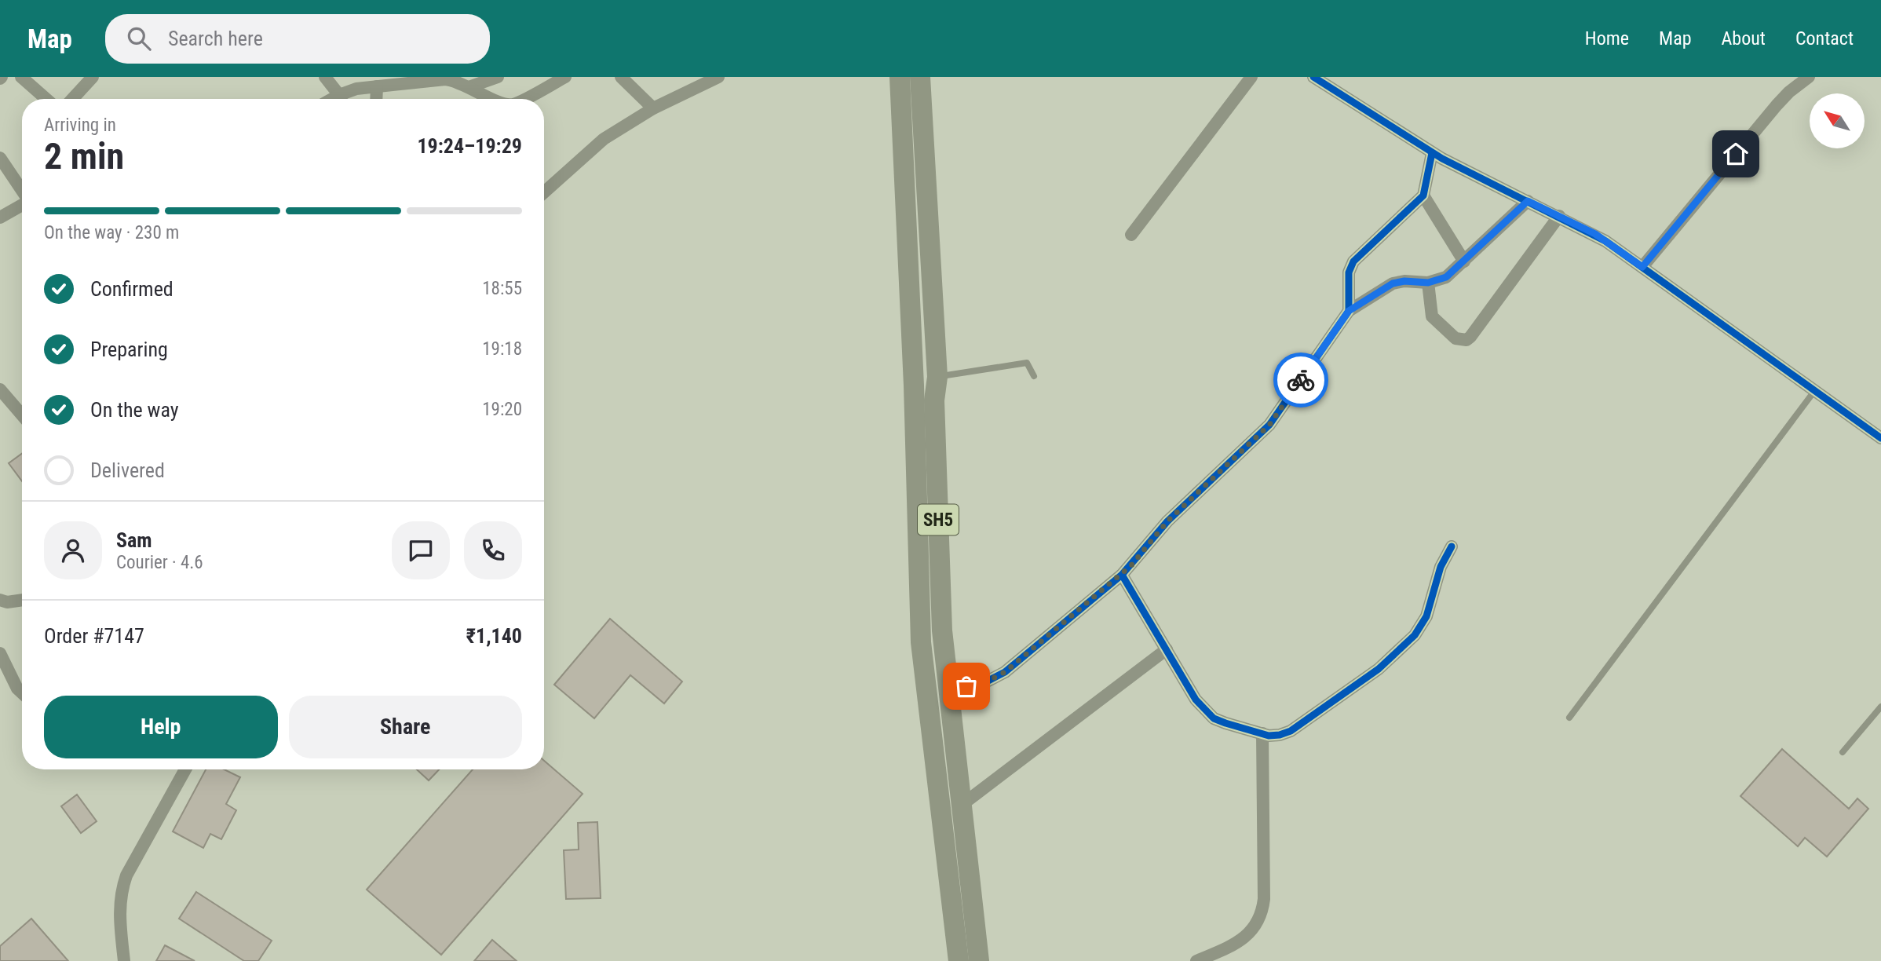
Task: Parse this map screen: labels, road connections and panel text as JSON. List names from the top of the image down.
{
  "streets": {
    "main road": ["SH5"]
  },
  "north": "top left",
  "page": {
    "header": "Map",
    "search": "Search here",
    "nav": [
      "Home",
      "Map",
      "About",
      "Contact"
    ],
    "heading": ["2 min", "Arriving in", "19:24–19:29"],
    "panel": [
      "Sam",
      "Courier · 4.6",
      "Order #7147",
      "₹1,140"
    ],
    "bar": "On the way · 230 m",
    "list": [
      ["Confirmed", "18:55"],
      ["Preparing", "19:18"],
      ["On the way", "19:20"],
      "Delivered"
    ],
    "buttons": ["Help", "Share"]
  }
}
